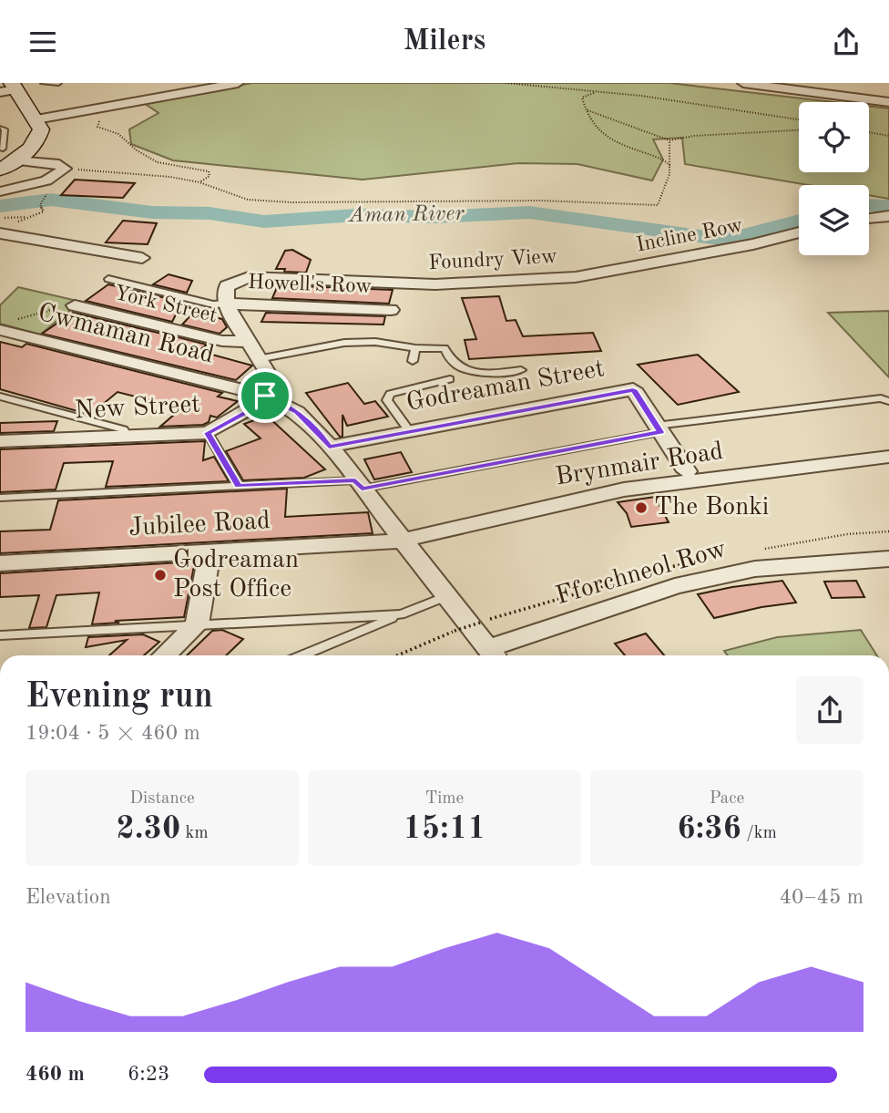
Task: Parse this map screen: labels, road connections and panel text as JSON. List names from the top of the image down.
{
  "streets": {
    "street": [
      "Incline Row",
      "Foundry View",
      "Howell's Row",
      "York Street",
      "Cwmaman Road",
      "Godreaman Street",
      "New Street",
      "Brynmair Road",
      "Jubilee Road",
      "Fforchneol Row"
    ]
  },
  "crossings": [
    ["Incline Row", "Foundry View"],
    ["Foundry View", "Howell's Row"],
    ["Cwmaman Road", "Godreaman Street"],
    ["Cwmaman Road", "New Street"],
    ["Cwmaman Road", "Brynmair Road"],
    ["Cwmaman Road", "Jubilee Road"],
    ["Cwmaman Road", "Fforchneol Row"],
    ["Brynmair Road", "Jubilee Road"]
  ],
  "water": ["Aman River"],
  "places": ["The Bonki", "Godreaman Post Office"],
  "page": {
    "header": "Milers",
    "heading": ["Evening run", "19:04 · 5 × 460 m"],
    "stats": [
      ["Distance", "2.30 km"],
      ["Time", "15:11"],
      ["Pace", "6:36 /km"]
    ],
    "chart": ["Elevation", "40–45 m"],
    "list": [
      {
        "name": "460 m",
        "note": "6:23"
      }
    ]
  }
}
